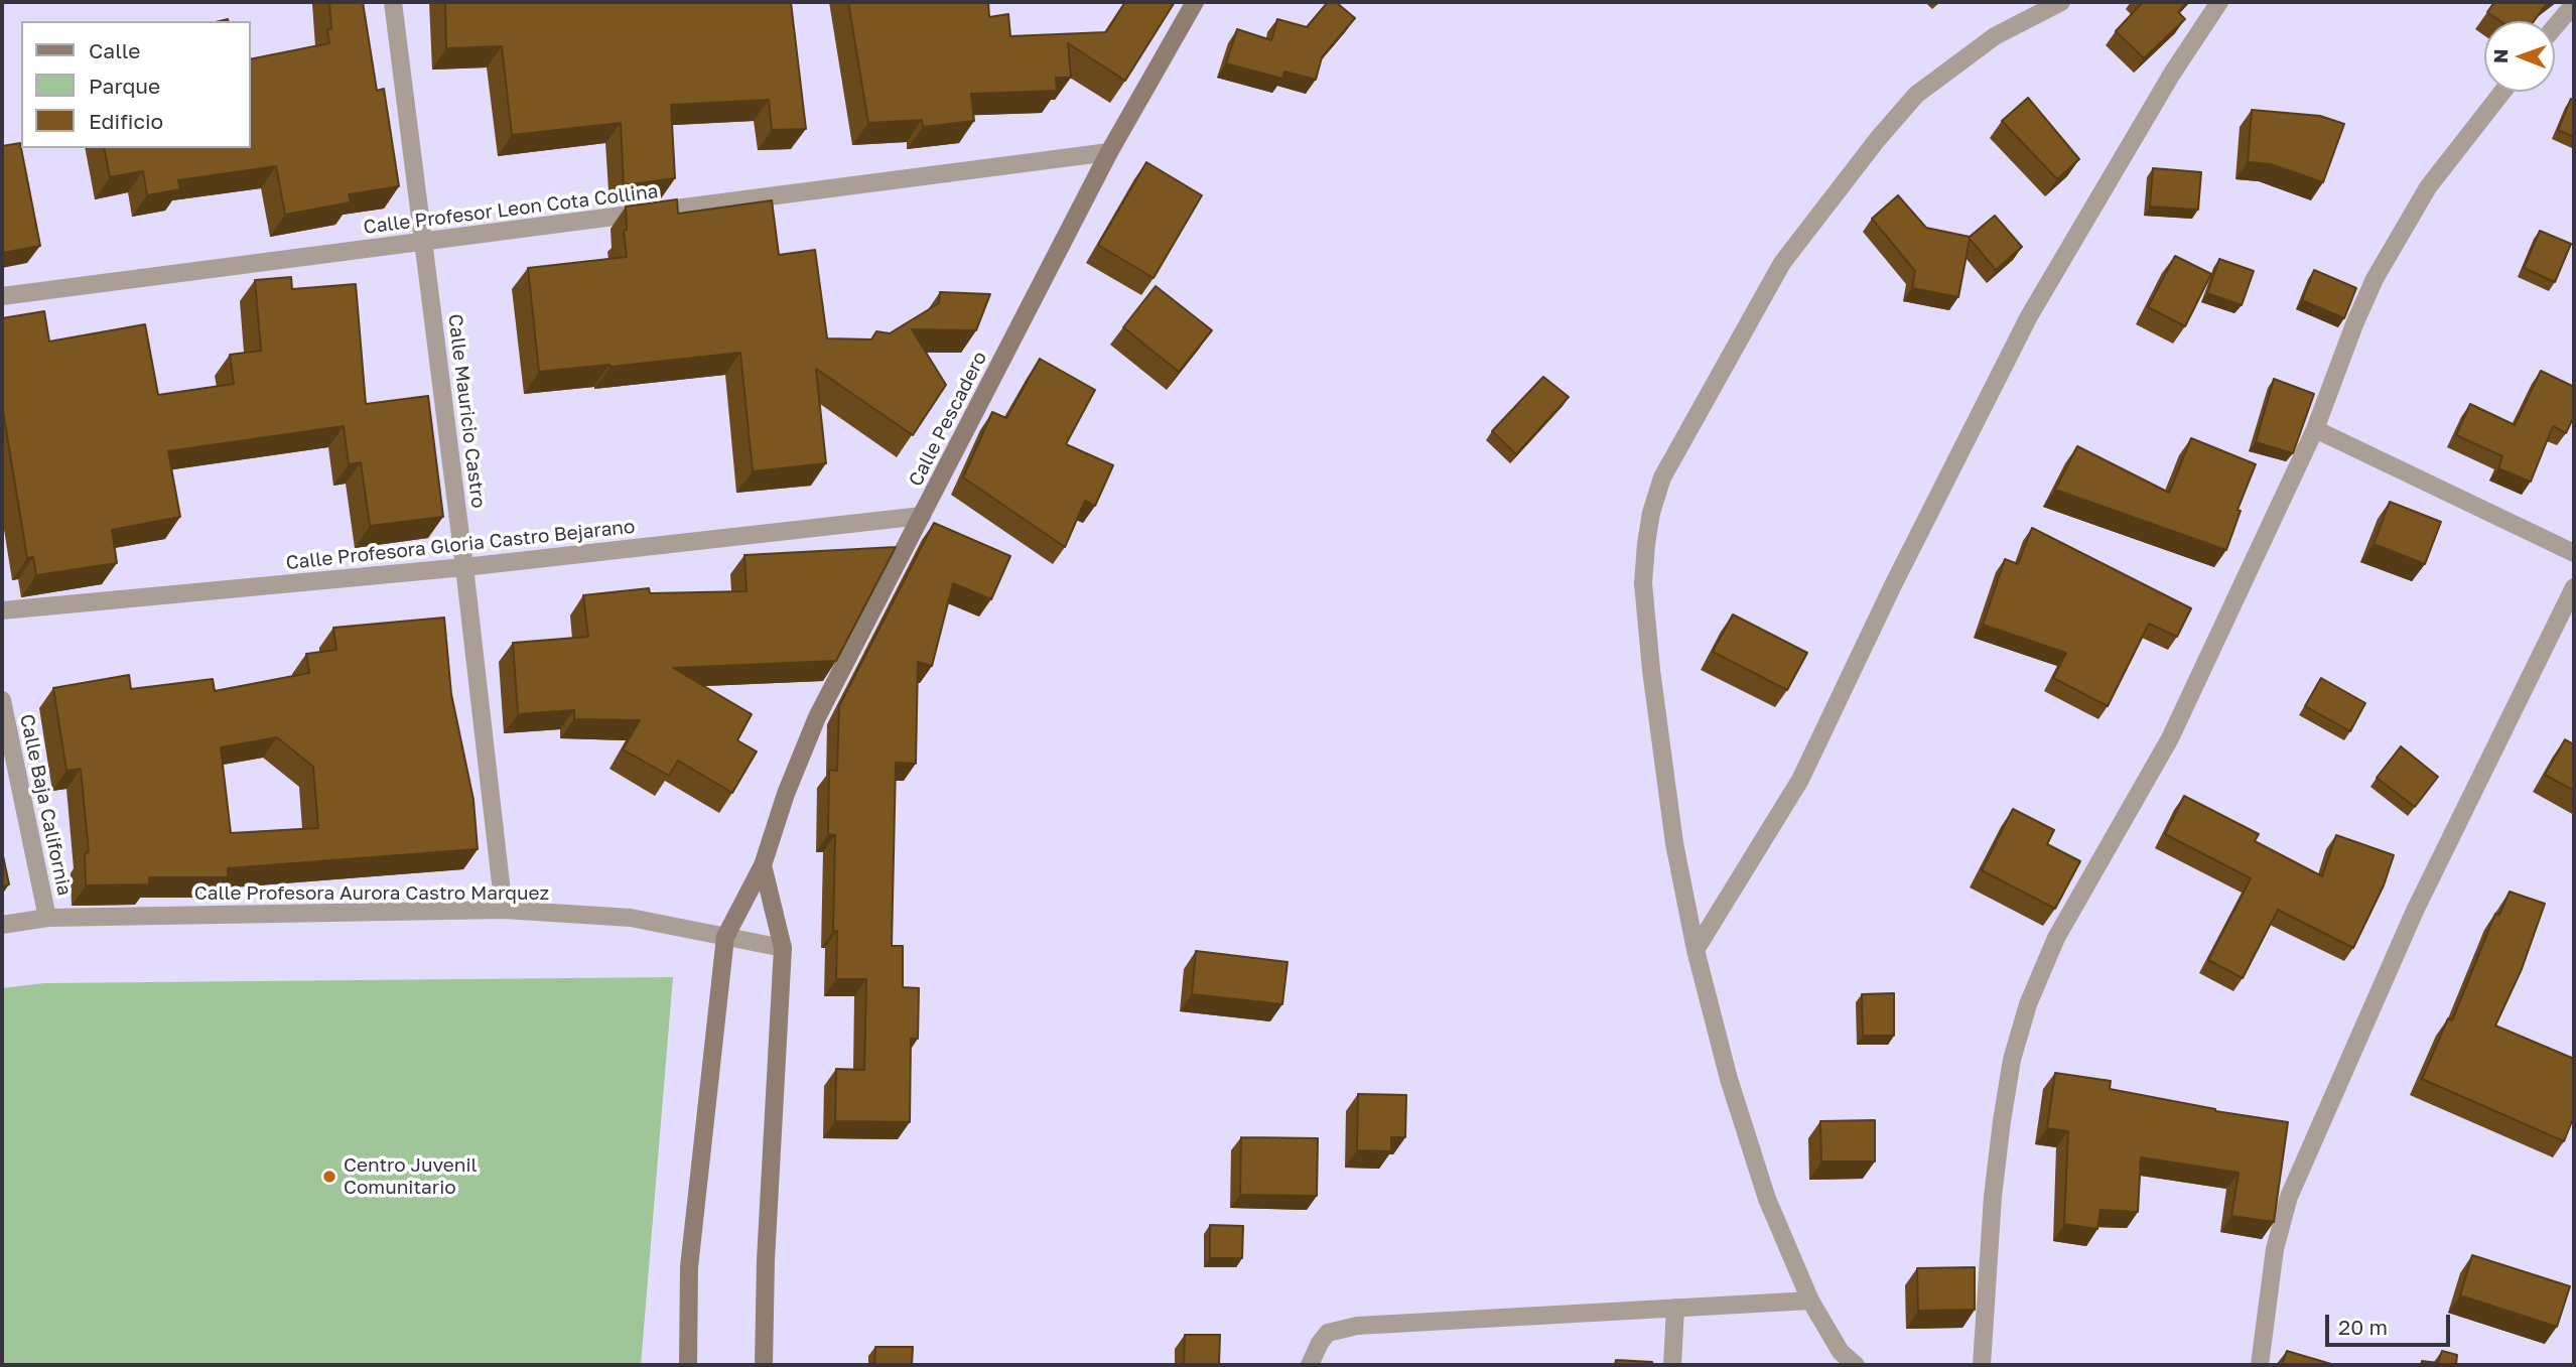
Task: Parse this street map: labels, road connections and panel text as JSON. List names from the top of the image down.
{
  "streets": {
    "street": [
      "Calle Profesor Leon Cota Collina",
      "Calle Mauricio Castro",
      "Calle Pescadero",
      "Calle Profesora Gloria Castro Bejarano",
      "Calle Baja California",
      "Calle Profesora Aurora Castro Marquez"
    ]
  },
  "crossings": [
    ["Calle Profesor Leon Cota Collina", "Calle Mauricio Castro"],
    ["Calle Profesor Leon Cota Collina", "Calle Pescadero"],
    ["Calle Mauricio Castro", "Calle Profesora Gloria Castro Bejarano"],
    ["Calle Mauricio Castro", "Calle Profesora Aurora Castro Marquez"],
    ["Calle Pescadero", "Calle Profesora Gloria Castro Bejarano"],
    ["Calle Pescadero", "Calle Profesora Aurora Castro Marquez"],
    ["Calle Baja California", "Calle Profesora Aurora Castro Marquez"]
  ],
  "places": ["Centro Juvenil Comunitario"],
  "legend": ["Calle", "Parque", "Edificio"],
  "scale_bar": "20 m",
  "north": "left"
}
